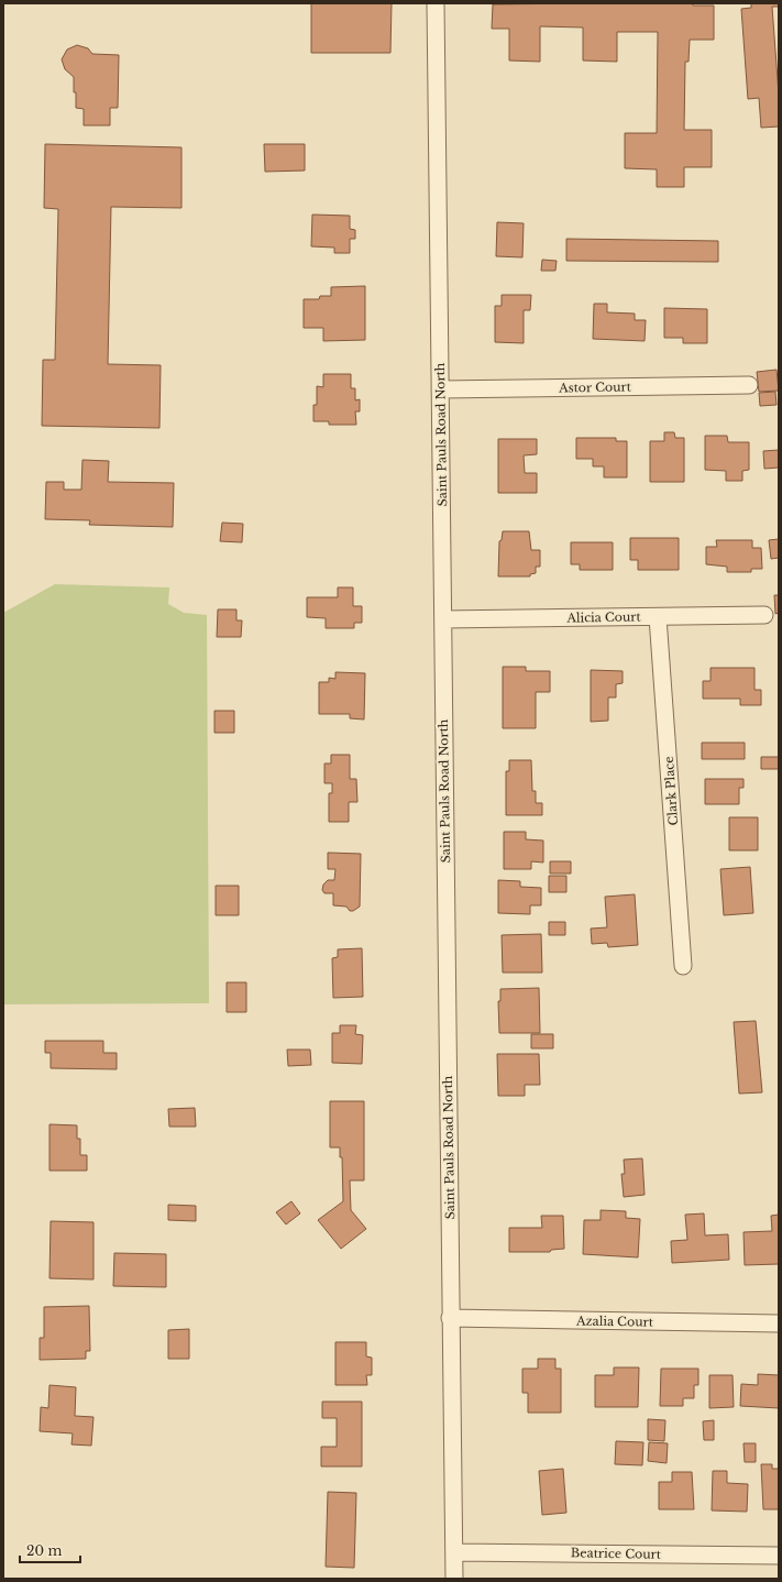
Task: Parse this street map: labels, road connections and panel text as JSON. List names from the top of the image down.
{
  "streets": {
    "street": [
      "Astor Court",
      "Saint Pauls Road North",
      "Alicia Court",
      "Clark Place",
      "Azalia Court",
      "Beatrice Court"
    ]
  },
  "crossings": [
    ["Astor Court", "Saint Pauls Road North"],
    ["Saint Pauls Road North", "Alicia Court"],
    ["Saint Pauls Road North", "Azalia Court"],
    ["Saint Pauls Road North", "Beatrice Court"],
    ["Alicia Court", "Clark Place"]
  ],
  "scale_bar": "20 m"
}
